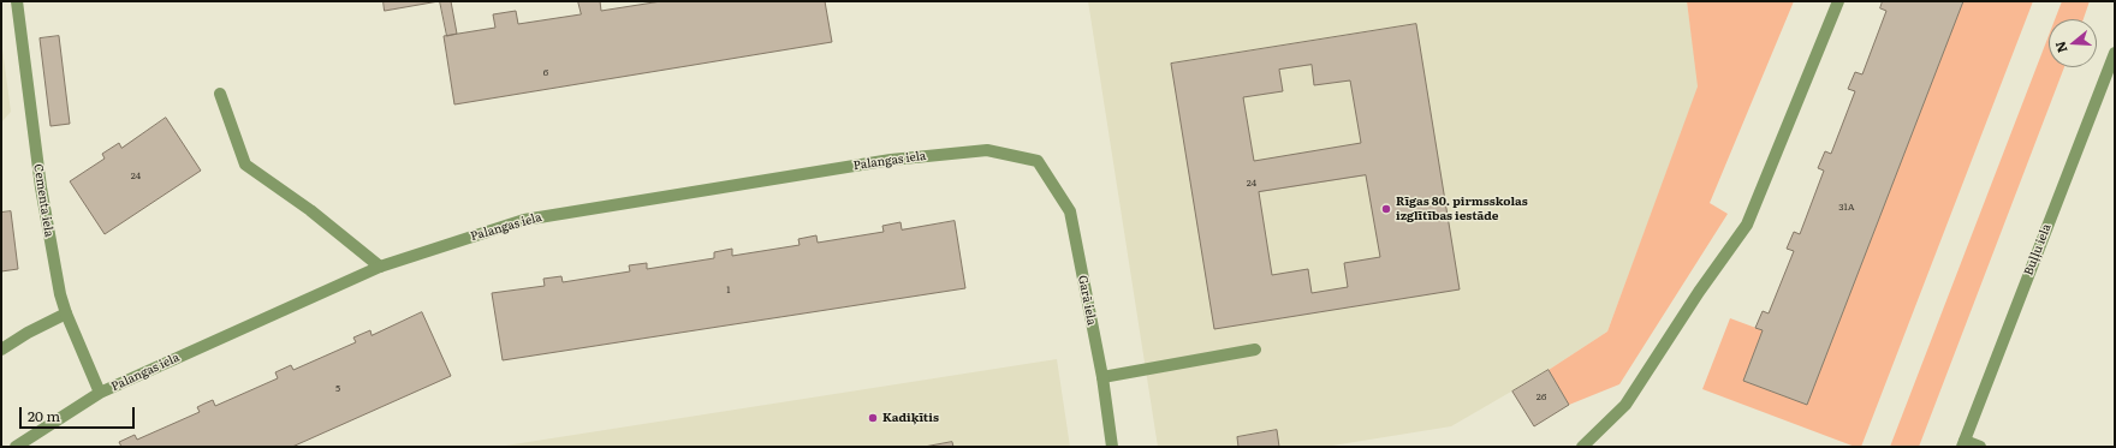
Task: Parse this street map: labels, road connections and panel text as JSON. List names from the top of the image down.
{
  "streets": {
    "street": [
      "Palangas iela",
      "Cementa iela",
      "Buļļu iela",
      "Garā iela"
    ]
  },
  "crossings": [
    ["Palangas iela", "Cementa iela"],
    ["Palangas iela", "Garā iela"]
  ],
  "places": ["Rīgas 80. pirmsskolas izglītības iestāde", "Kadiķītis"],
  "house_numbers": [
    "6",
    "24",
    "24",
    "31A",
    "1",
    "5",
    "26"
  ],
  "scale_bar": "20 m",
  "north": "left"
}
